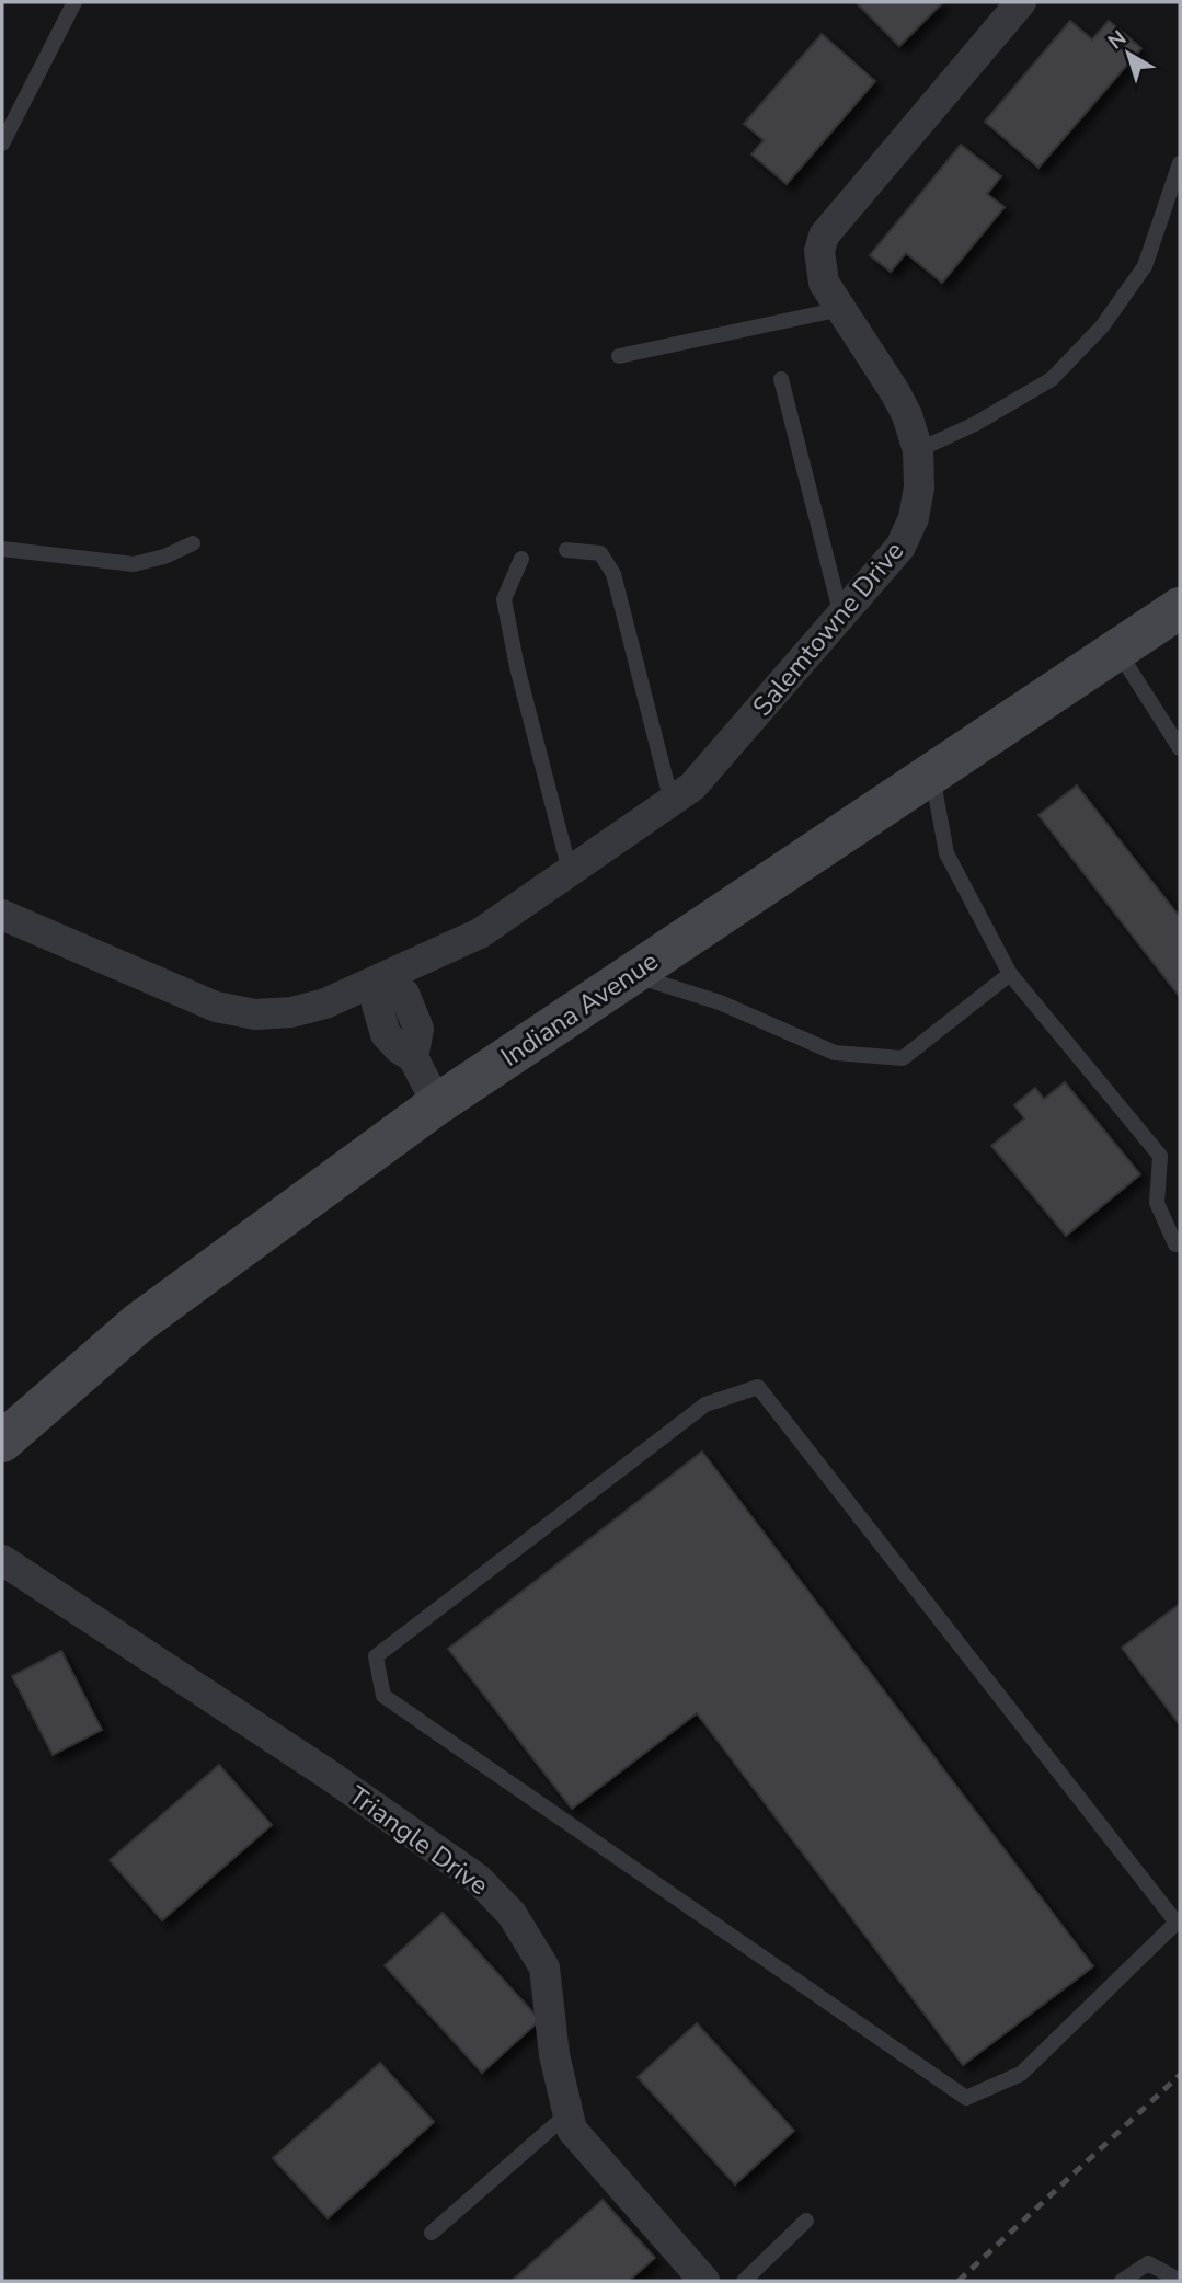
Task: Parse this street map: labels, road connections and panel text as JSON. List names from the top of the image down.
{
  "streets": {
    "main road": ["Indiana Avenue"],
    "street": ["Salemtowne Drive", "Triangle Drive"]
  },
  "north": "top left"
}
